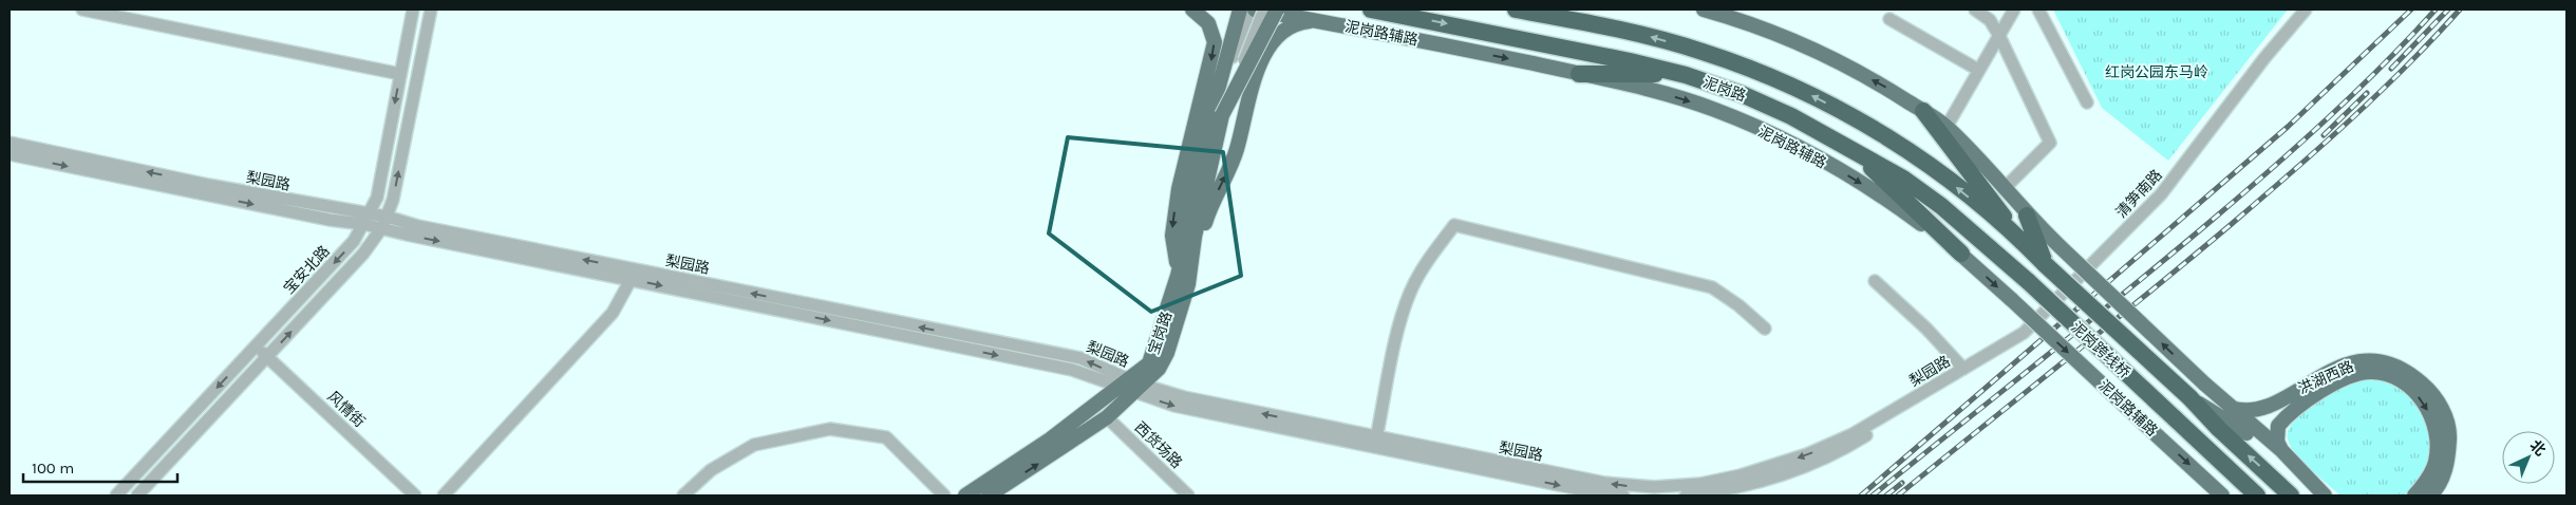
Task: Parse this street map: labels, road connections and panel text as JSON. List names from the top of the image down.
{
  "streets": {
    "highway": ["泥岗路", "泥岗跨线桥"],
    "main road": ["泥岗路辅路", "宝岗路", "洪湖西路"],
    "street": [
      "梨园路",
      "清笋南路",
      "宝安北路",
      "风情街",
      "西货场路"
    ]
  },
  "crossings": [
    ["泥岗路", "泥岗跨线桥"],
    ["梨园路", "清笋南路"],
    ["梨园路", "宝安北路"],
    ["梨园路", "宝岗路"],
    ["宝安北路", "风情街"],
    ["宝岗路", "西货场路"]
  ],
  "parks": ["红岗公园东马岭"],
  "scale_bar": "100 m",
  "north": "top right"
}
